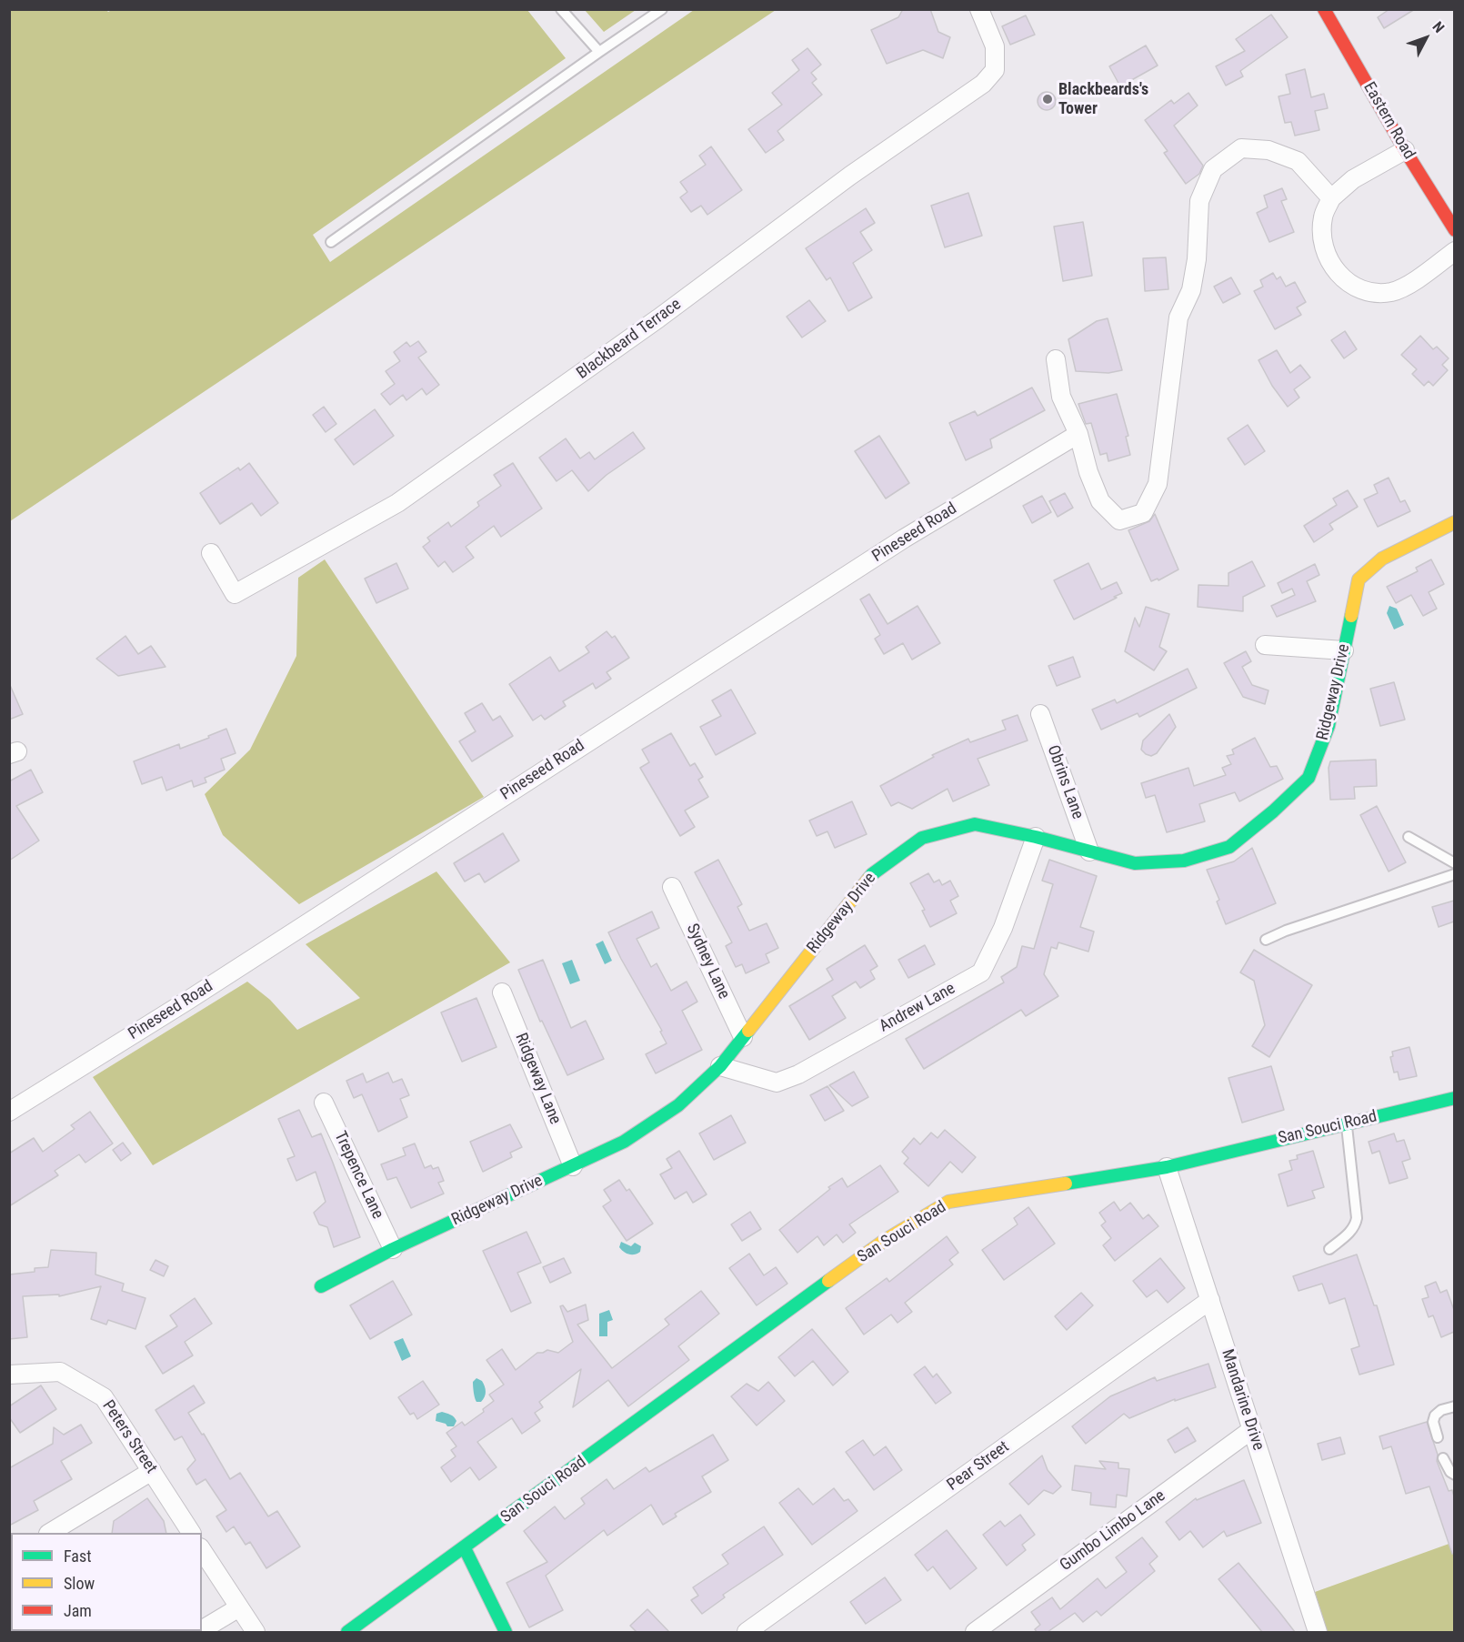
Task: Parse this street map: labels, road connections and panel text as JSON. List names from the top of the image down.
{
  "streets": {
    "main road": ["Eastern Road", "Ridgeway Drive", "San Souci Road"],
    "street": [
      "Blackbeard Terrace",
      "Pineseed Road",
      "Obrins Lane",
      "Sydney Lane",
      "Andrew Lane",
      "Ridgeway Lane",
      "Trepence Lane",
      "Mandarine Drive",
      "Peters Street",
      "Pear Street",
      "Gumbo Limbo Lane"
    ]
  },
  "crossings": [
    ["Ridgeway Drive", "Obrins Lane"],
    ["Ridgeway Drive", "Sydney Lane"],
    ["Ridgeway Drive", "Andrew Lane"],
    ["Ridgeway Drive", "Ridgeway Lane"],
    ["Ridgeway Drive", "Trepence Lane"],
    ["San Souci Road", "Mandarine Drive"],
    ["Mandarine Drive", "Pear Street"],
    ["Mandarine Drive", "Gumbo Limbo Lane"]
  ],
  "places": ["Blackbeards's Tower"],
  "legend": ["Fast", "Slow", "Jam"],
  "north": "top right"
}
